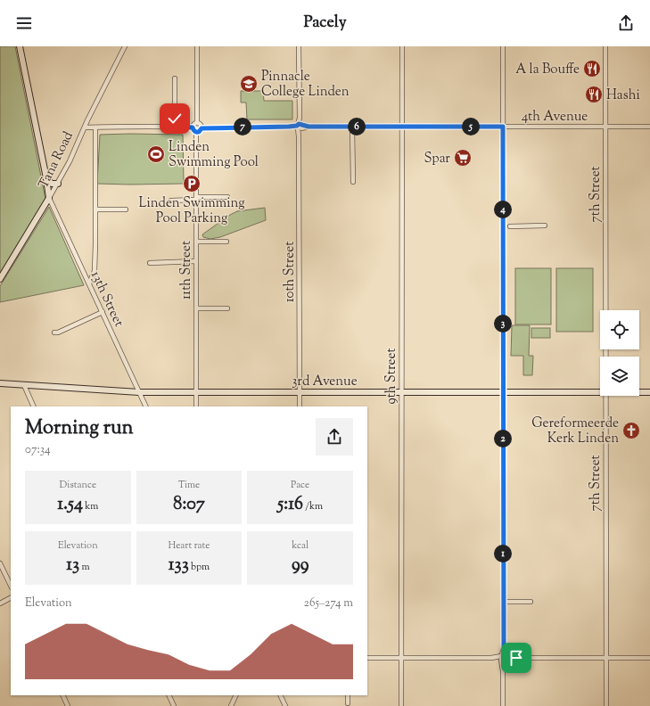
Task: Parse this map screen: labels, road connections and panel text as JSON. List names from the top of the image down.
{
  "streets": {
    "main road": ["Tana Road", "3rd Avenue"],
    "street": [
      "4th Avenue",
      "7th Street",
      "11th Street",
      "10th Street",
      "13th Street",
      "9th Street"
    ]
  },
  "crossings": [
    ["4th Avenue", "7th Street"],
    ["4th Avenue", "11th Street"],
    ["4th Avenue", "10th Street"],
    ["4th Avenue", "9th Street"],
    ["Tana Road", "13th Street"],
    ["11th Street", "3rd Avenue"],
    ["10th Street", "3rd Avenue"],
    ["13th Street", "3rd Avenue"],
    ["9th Street", "3rd Avenue"]
  ],
  "places": {
    "restaurant": ["A la Bouffe", "Hashi"],
    "school or university": ["Pinnacle College Linden"],
    "sports": ["Linden Swimming Pool"],
    "supermarket": ["Spar"],
    "parking": ["Linden Swimming Pool Parking"],
    "church": ["Gereformeerde Kerk Linden"]
  },
  "page": {
    "header": "Pacely",
    "pins": [
      "5",
      "6",
      "7",
      "4",
      "3",
      "2",
      "1"
    ],
    "heading": ["Morning run", "07:34"],
    "stats": [
      ["Distance", "1.54 km"],
      ["Time", "8:07"],
      ["Pace", "5:16 /km"],
      ["Elevation", "13 m"],
      ["Heart rate", "133 bpm"],
      ["kcal", "99"]
    ],
    "chart": ["Elevation", "265–274 m"]
  }
}
